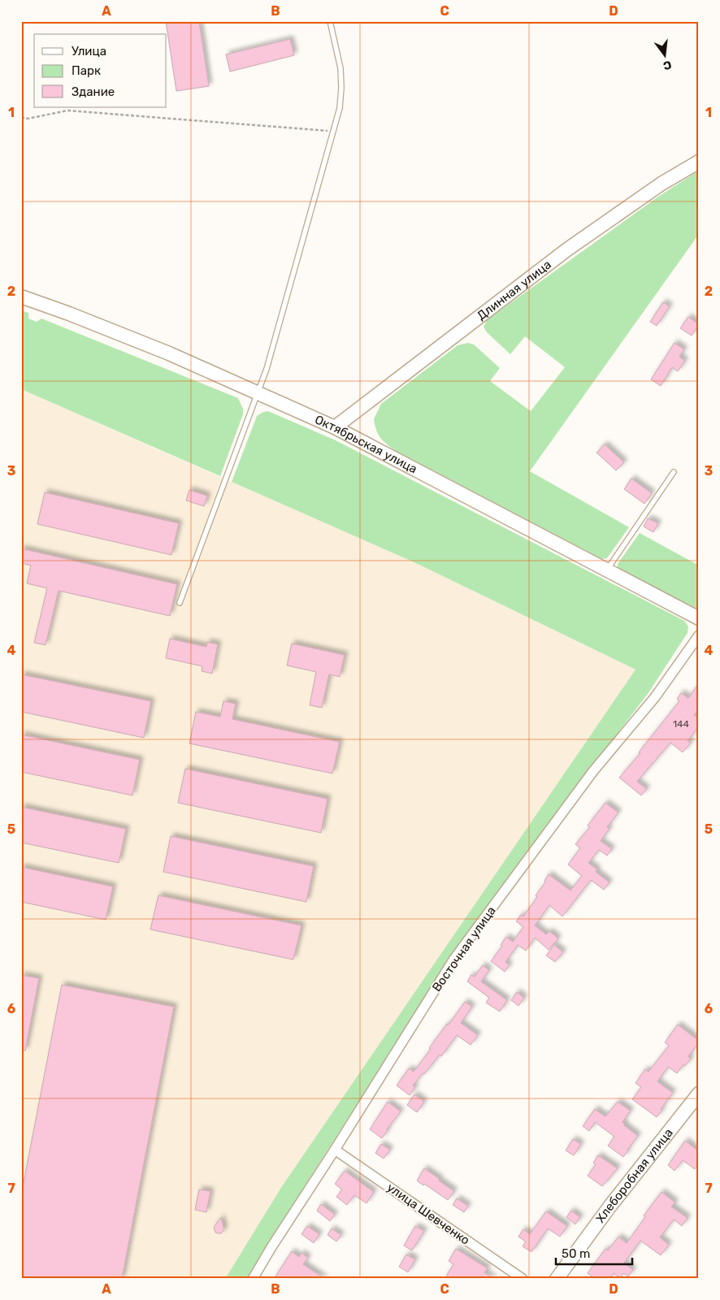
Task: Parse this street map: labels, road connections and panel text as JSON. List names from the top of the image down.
{
  "streets": {
    "street": [
      "Длинная улица",
      "Октябрьская улица",
      "Восточная улица",
      "Хлеборобная улица",
      "улица Шевченко"
    ]
  },
  "crossings": [
    ["Длинная улица", "Октябрьская улица"],
    ["Восточная улица", "улица Шевченко"]
  ],
  "house_numbers": ["144"],
  "legend": ["Улица", "Парк", "Здание"],
  "scale_bar": "50 m",
  "north": "bottom",
  "grid": {
    "columns": [
      "A",
      "B",
      "C",
      "D"
    ],
    "rows": [
      "1",
      "2",
      "3",
      "4",
      "5",
      "6",
      "7"
    ]
  }
}
